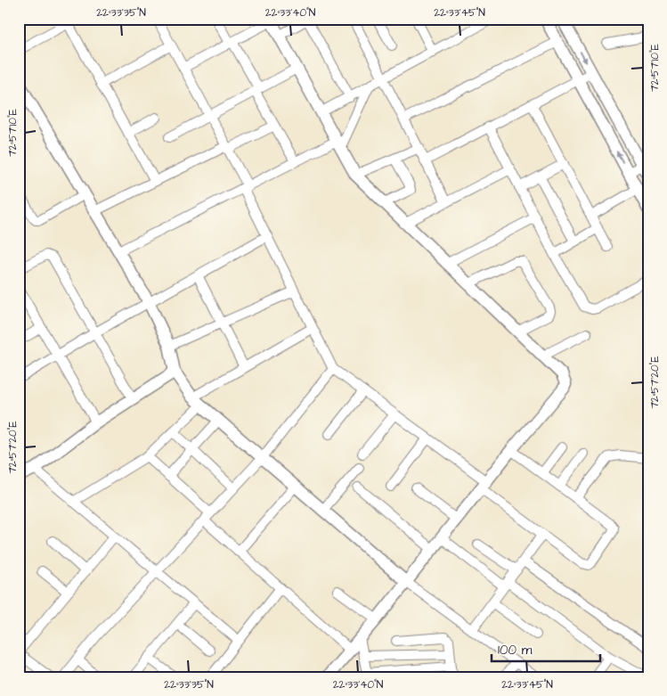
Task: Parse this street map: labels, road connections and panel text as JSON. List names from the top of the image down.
{
  "scale_bar": "100 m",
  "coordinates": [
    "22°33'35\"N",
    "22°33'40\"N",
    "22°33'45\"N",
    "72°57'10\"E",
    "72°57'20\"E"
  ]
}
